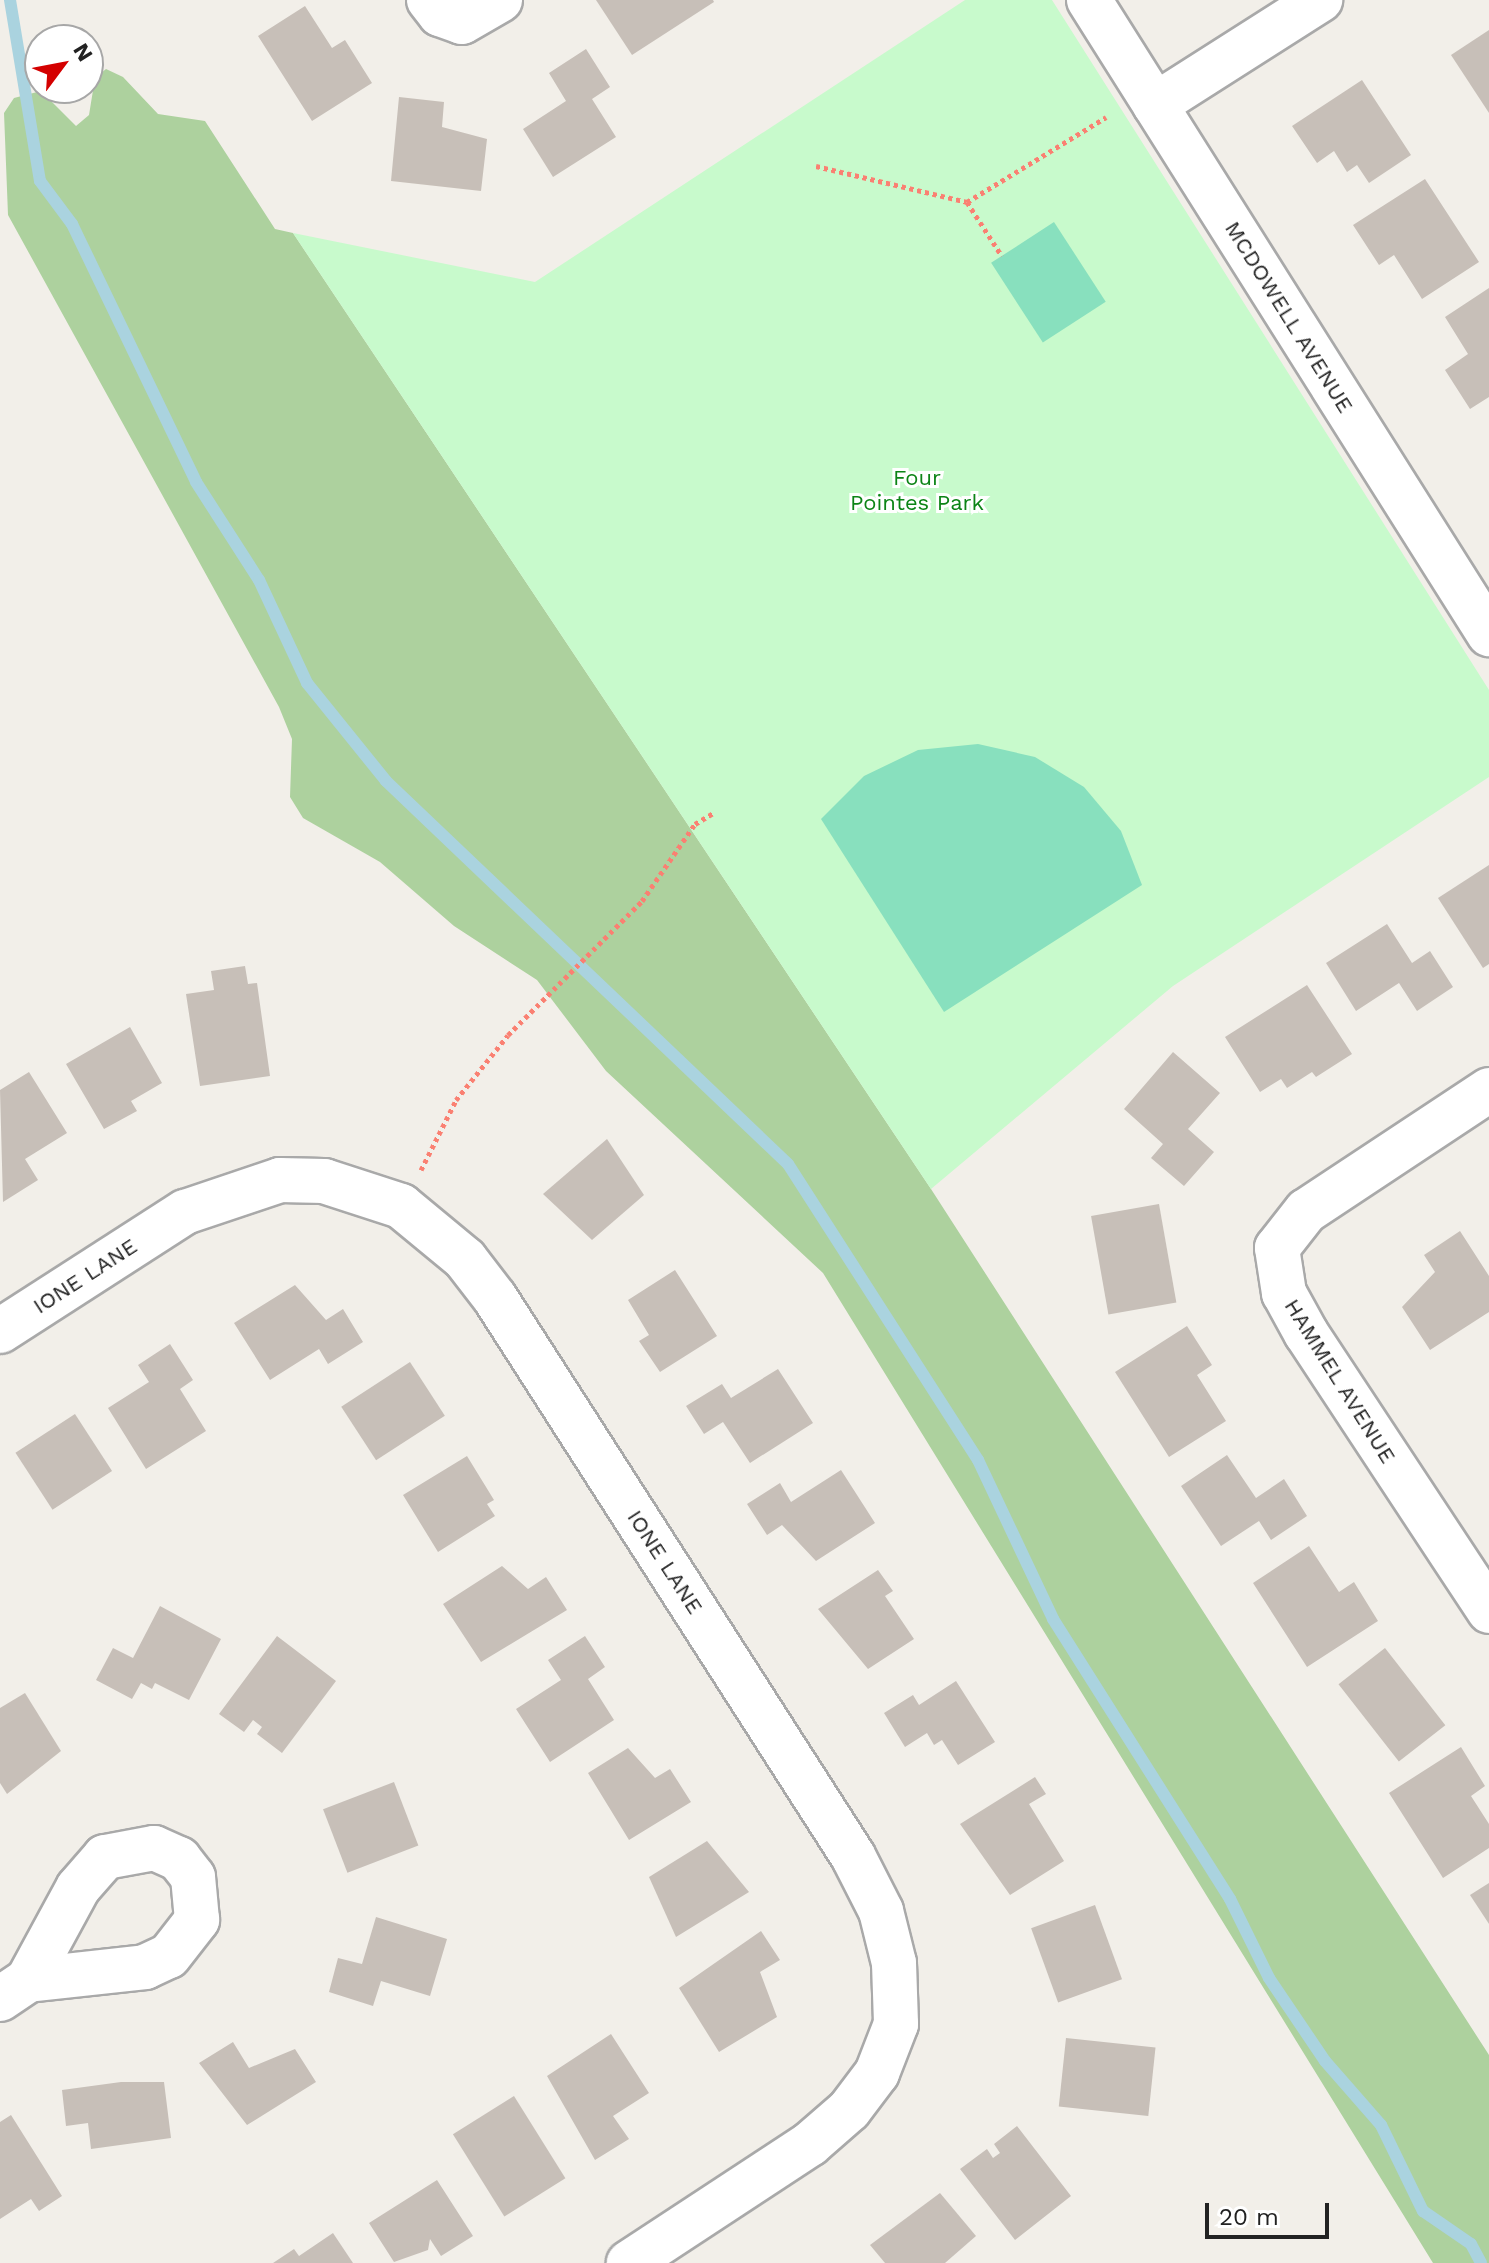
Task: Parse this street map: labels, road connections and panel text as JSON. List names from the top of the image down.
{
  "streets": {
    "street": ["MCDOWELL AVENUE", "IONE LANE", "HAMMEL AVENUE"]
  },
  "parks": ["Four Pointes Park"],
  "scale_bar": "20 m",
  "north": "top right"
}
